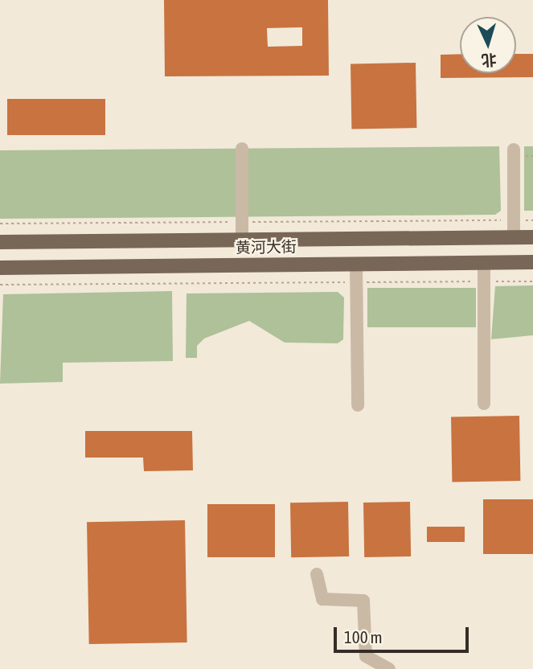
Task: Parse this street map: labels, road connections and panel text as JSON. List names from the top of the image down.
{
  "streets": {
    "main road": ["黄河大街"]
  },
  "scale_bar": "100 m",
  "north": "bottom"
}
